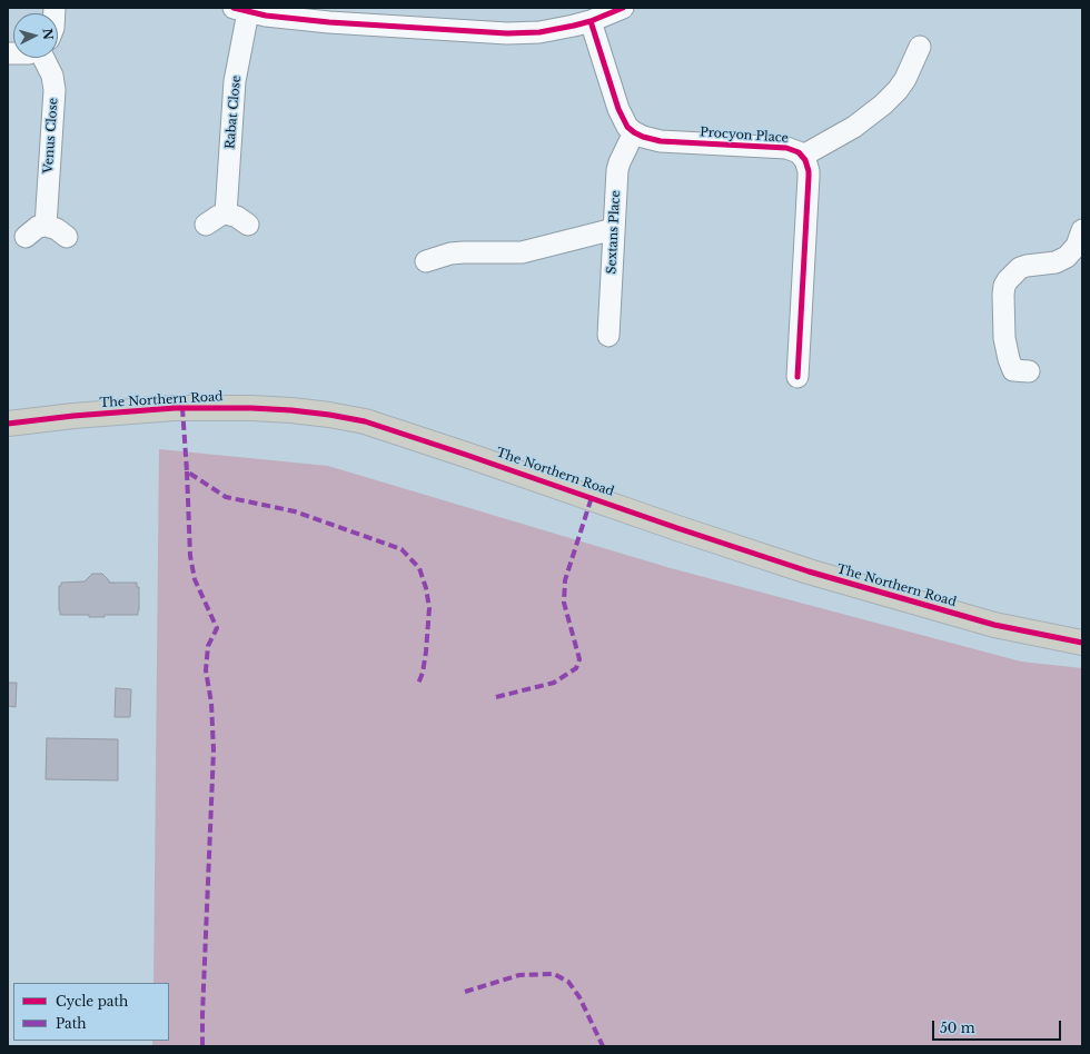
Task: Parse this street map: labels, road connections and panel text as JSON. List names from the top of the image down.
{
  "streets": {
    "highway": ["The Northern Road"],
    "street": [
      "Rabat Close",
      "Venus Close",
      "Procyon Place",
      "Sextans Place"
    ]
  },
  "crossings": [
    ["Procyon Place", "Sextans Place"]
  ],
  "legend": ["Cycle path", "Path"],
  "scale_bar": "50 m",
  "north": "right"
}
